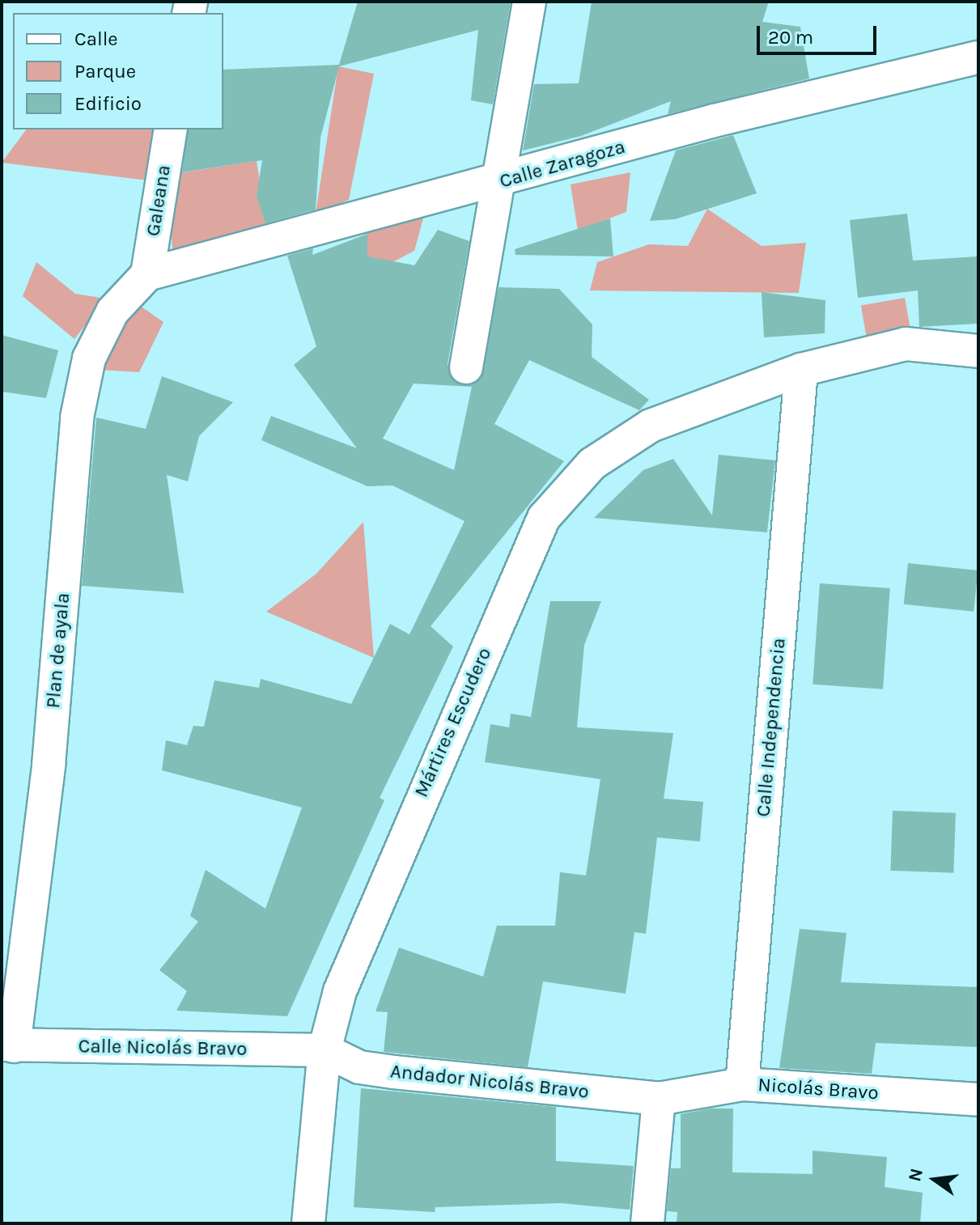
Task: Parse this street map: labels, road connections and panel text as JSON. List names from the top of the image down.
{
  "streets": {
    "street": [
      "Calle Zaragoza",
      "Galeana",
      "Plan de ayala",
      "Mártires Escudero",
      "Calle Independencia",
      "Calle Nicolás Bravo",
      "Andador Nicolás Bravo",
      "Nicolás Bravo"
    ]
  },
  "crossings": [
    ["Calle Zaragoza", "Galeana"],
    ["Calle Zaragoza", "Plan de ayala"],
    ["Galeana", "Plan de ayala"],
    ["Plan de ayala", "Calle Nicolás Bravo"],
    ["Mártires Escudero", "Calle Independencia"],
    ["Mártires Escudero", "Calle Nicolás Bravo"],
    ["Mártires Escudero", "Andador Nicolás Bravo"],
    ["Calle Independencia", "Nicolás Bravo"],
    ["Calle Nicolás Bravo", "Andador Nicolás Bravo"],
    ["Andador Nicolás Bravo", "Nicolás Bravo"]
  ],
  "legend": ["Calle", "Parque", "Edificio"],
  "scale_bar": "20 m",
  "north": "left"
}
